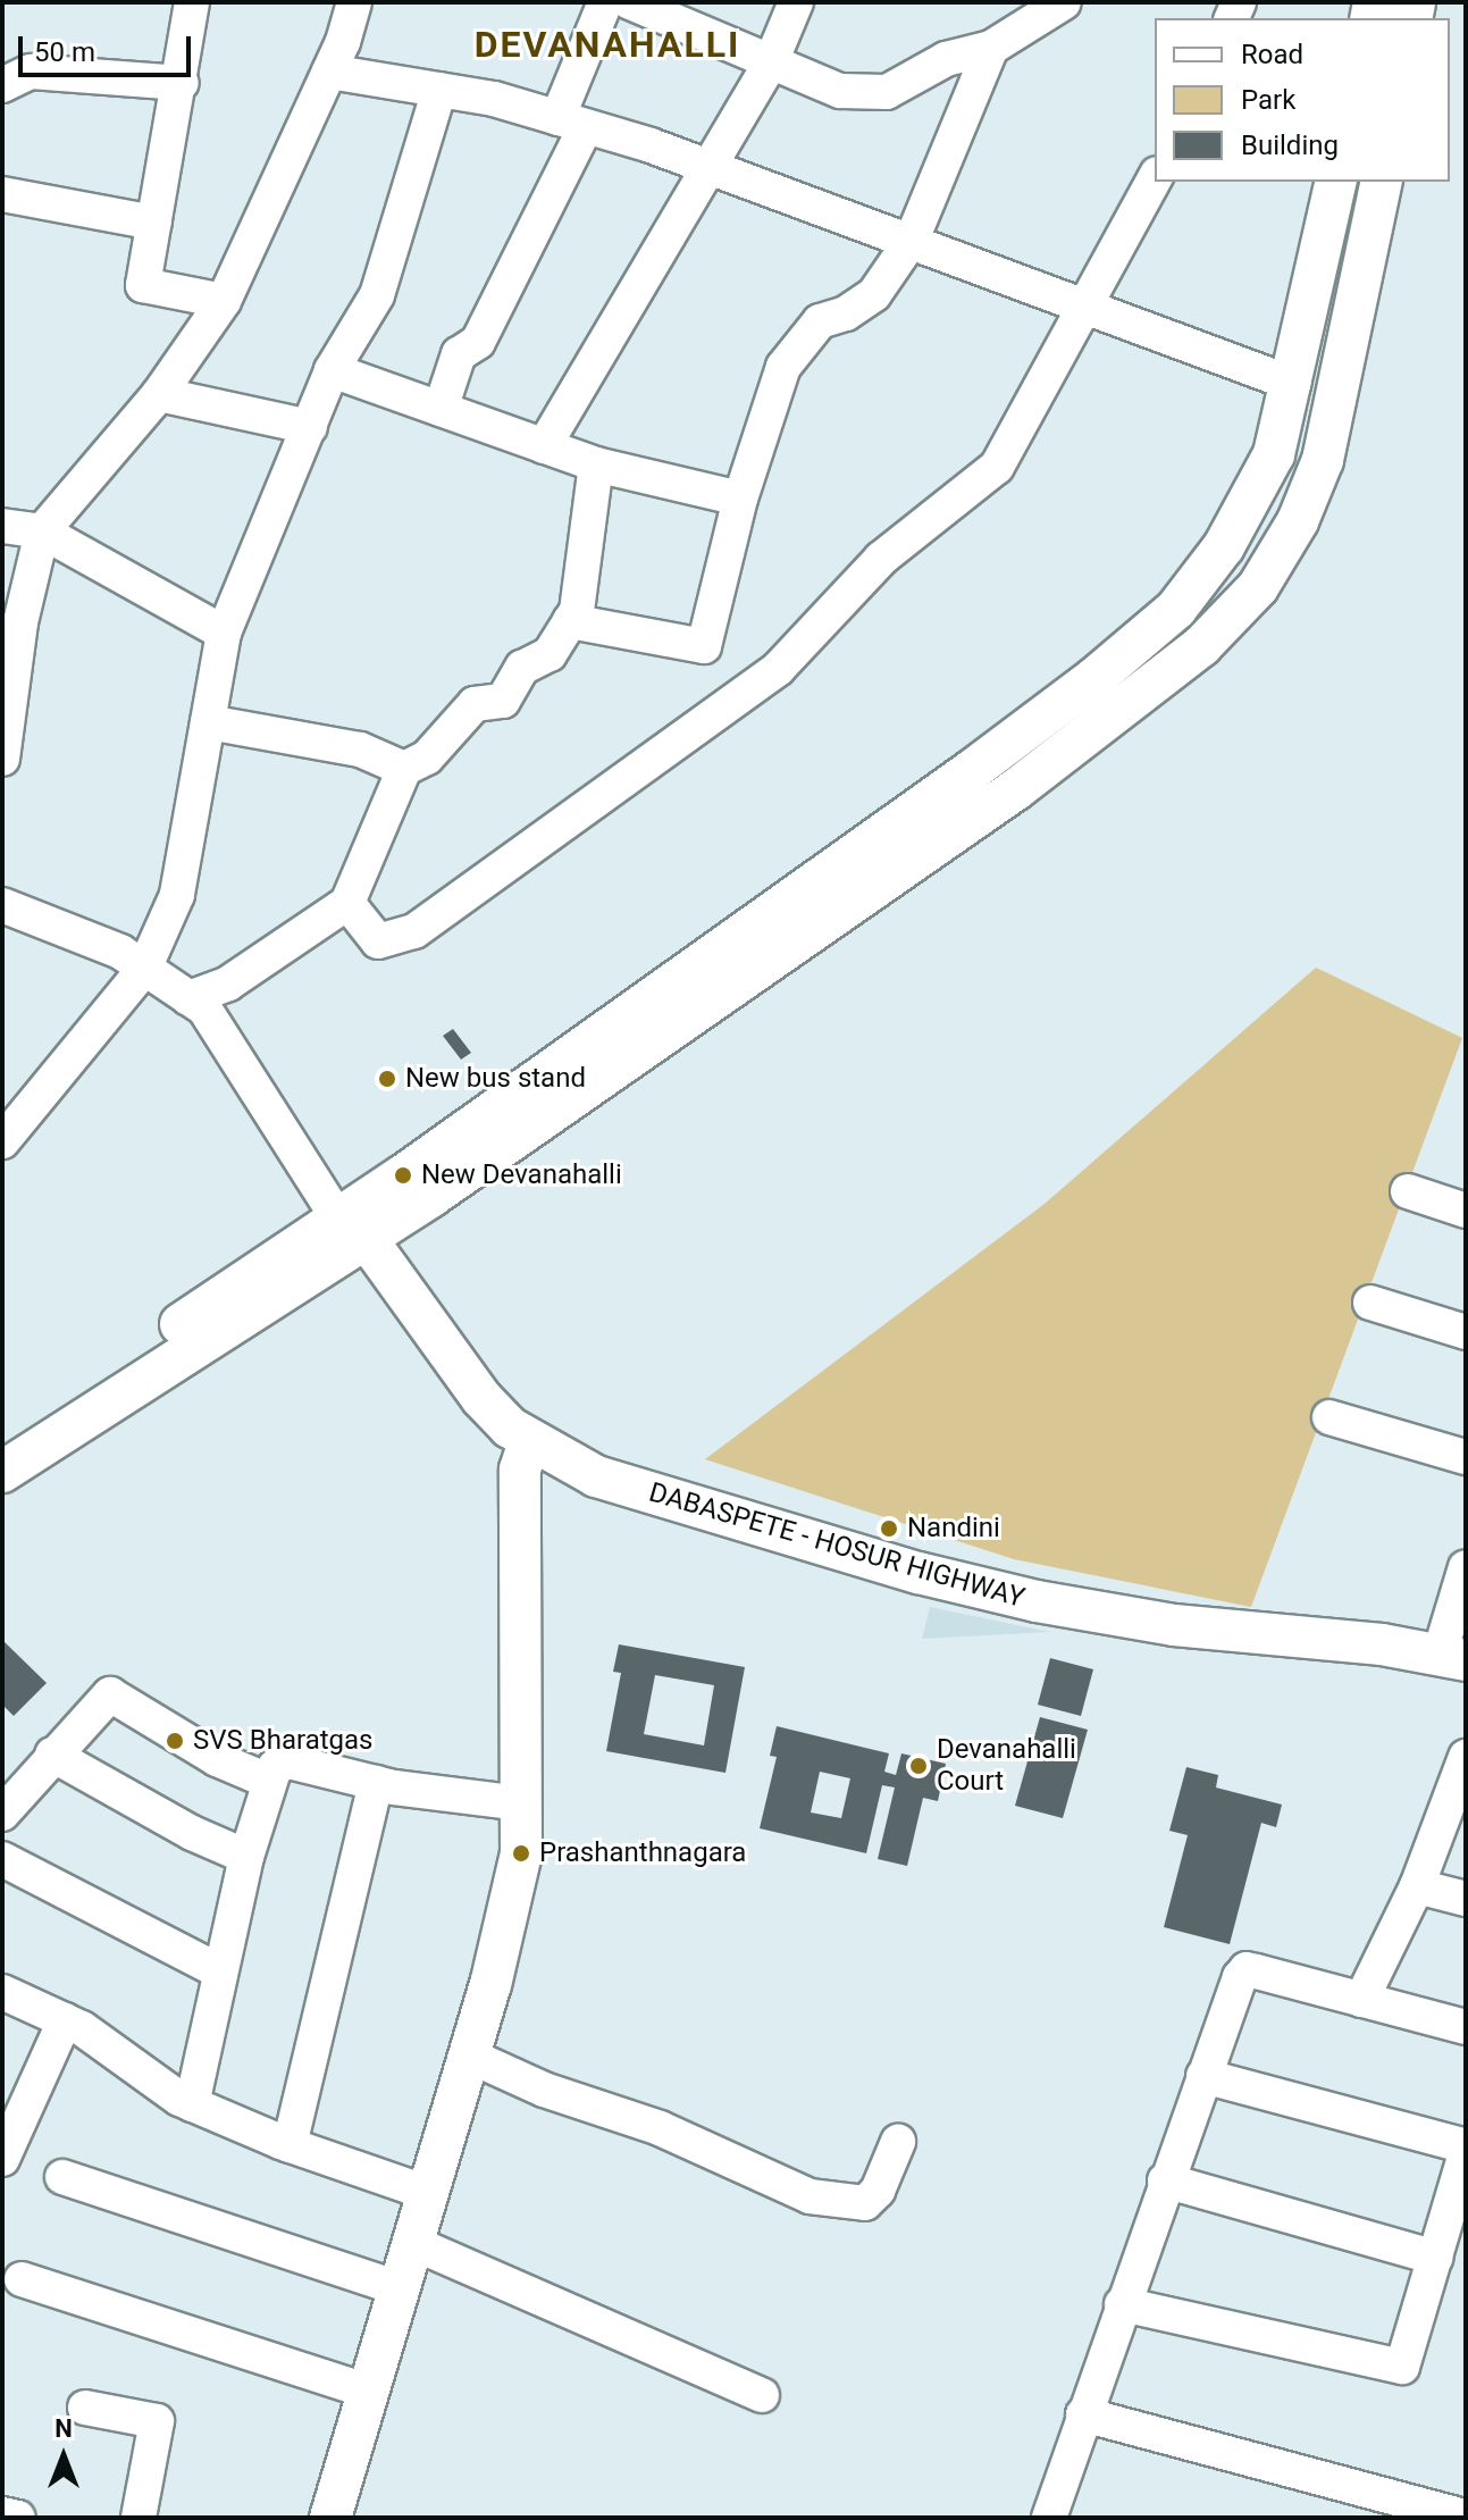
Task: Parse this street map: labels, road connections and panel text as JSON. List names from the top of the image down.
{
  "streets": {
    "main road": ["DABASPETE - HOSUR HIGHWAY"]
  },
  "districts": ["DEVANAHALLI"],
  "places": [
    "New bus stand",
    "New Devanahalli",
    "Nandini",
    "SVS Bharatgas",
    "Devanahalli Court",
    "Prashanthnagara"
  ],
  "legend": ["Road", "Park", "Building"],
  "scale_bar": "50 m",
  "north": "top"
}
